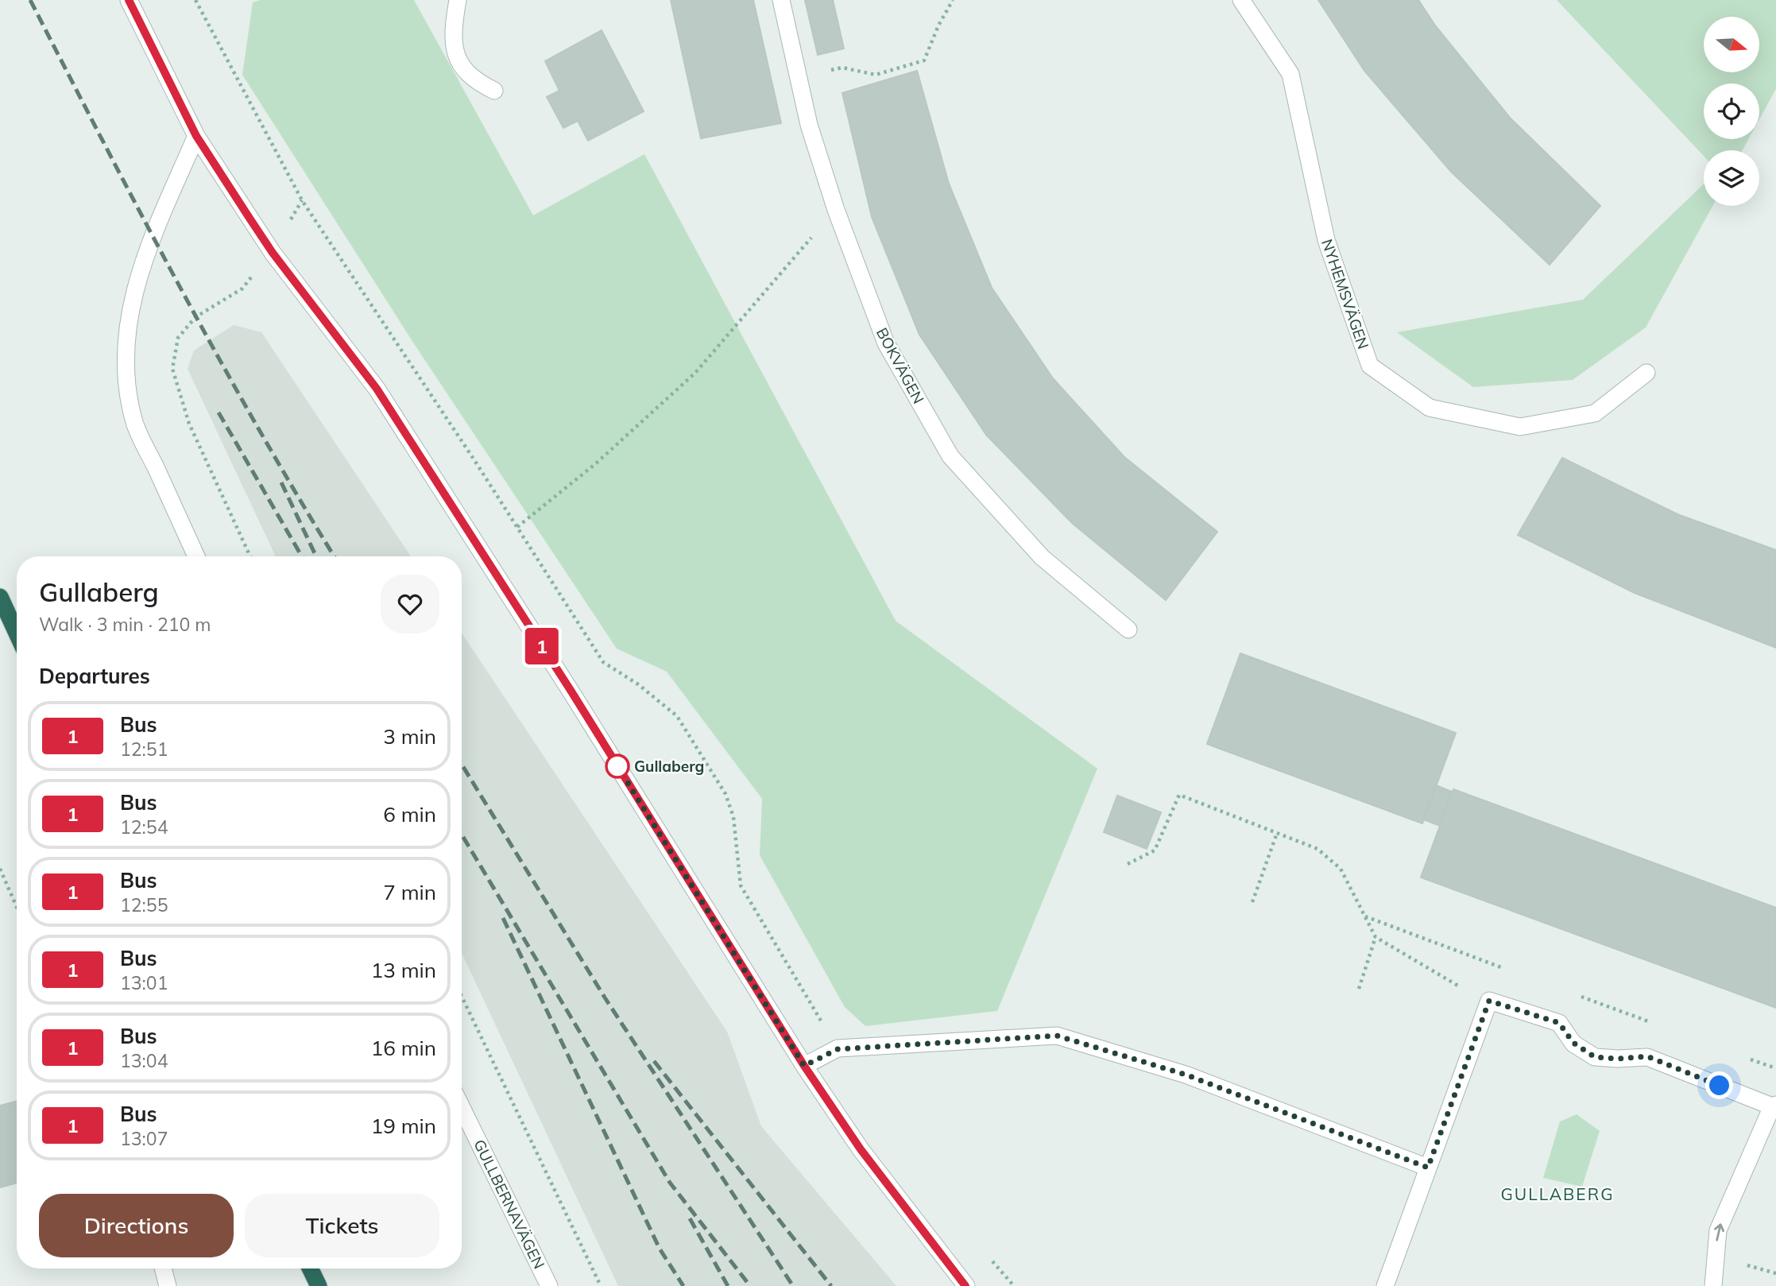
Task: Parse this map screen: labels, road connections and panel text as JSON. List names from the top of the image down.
{
  "streets": {
    "street": ["NYHEMSVÄGEN", "BOKVÄGEN", "GULLBERNAVÄGEN"]
  },
  "districts": ["GULLABERG"],
  "places": ["Gullaberg"],
  "lines": ["bus line 1"],
  "north": "right",
  "page": {
    "on_map": "1",
    "heading": [
      ["Gullaberg", "Walk · 3 min · 210 m"],
      "Departures"
    ],
    "list": [
      {
        "mark": "1",
        "name": "Bus",
        "note": "12:51",
        "value": "3 min"
      },
      {
        "mark": "1",
        "name": "Bus",
        "note": "12:54",
        "value": "6 min"
      },
      {
        "mark": "1",
        "name": "Bus",
        "note": "12:55",
        "value": "7 min"
      },
      {
        "mark": "1",
        "name": "Bus",
        "note": "13:01",
        "value": "13 min"
      },
      {
        "mark": "1",
        "name": "Bus",
        "note": "13:04",
        "value": "16 min"
      },
      {
        "mark": "1",
        "name": "Bus",
        "note": "13:07",
        "value": "19 min"
      }
    ],
    "buttons": ["Directions", "Tickets"]
  }
}
